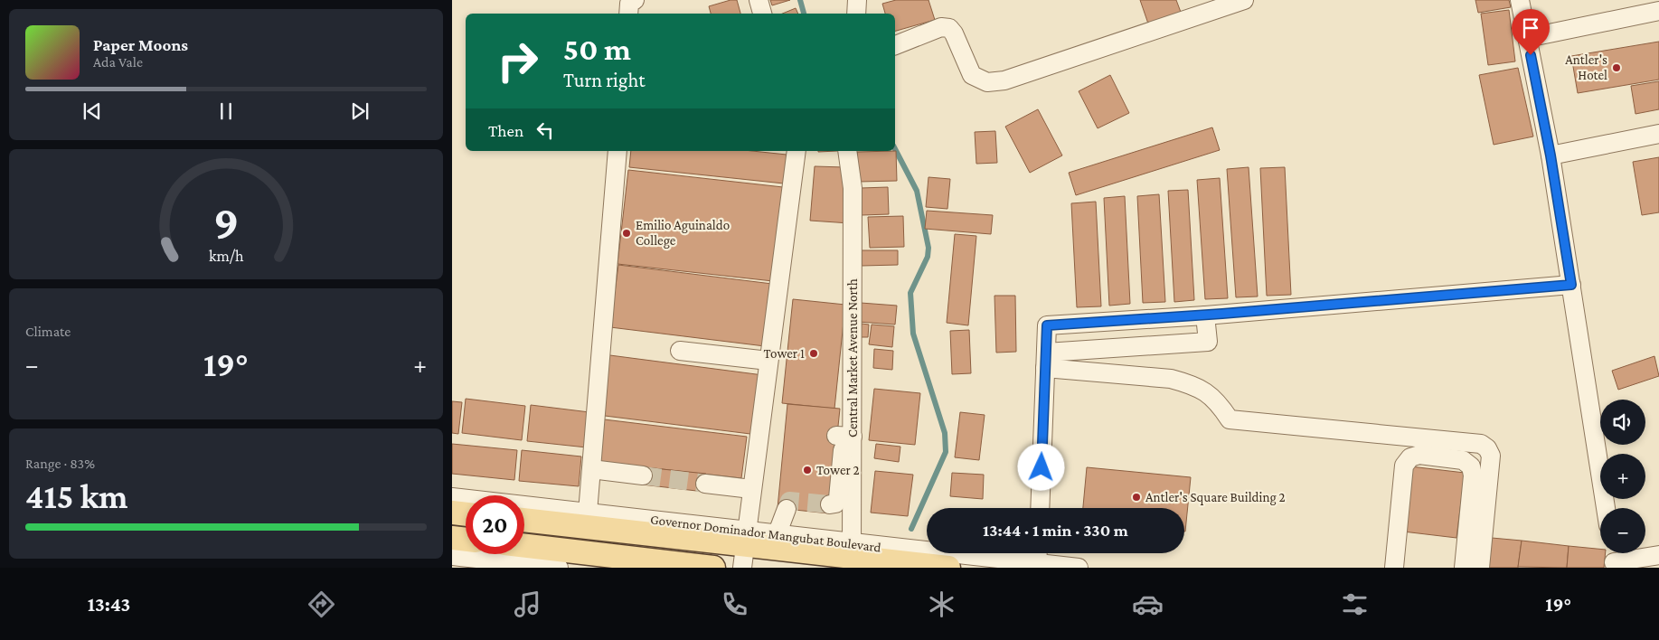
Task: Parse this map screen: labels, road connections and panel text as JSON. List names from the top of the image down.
{
  "streets": {
    "main road": ["Governor Dominador Mangubat Boulevard"],
    "street": ["Central Market Avenue North"]
  },
  "crossings": [
    ["Central Market Avenue North", "Governor Dominador Mangubat Boulevard"]
  ],
  "places": [
    "Antler's Hotel",
    "Emilio Aguinaldo College",
    "Tower 1",
    "Tower 2",
    "Antler's Square Building 2"
  ],
  "page": {
    "turn": ["50 m", "Turn right"],
    "song": ["Paper Moons", "Ada Vale"],
    "then": "Then",
    "tile": [
      "Climate",
      ["Range · 83%", "415 km"]
    ],
    "heat": ["−", "19°", "+"],
    "map_buttons": ["+", "−"],
    "limit": "20",
    "trip": "13:44 · 1 min · 330 m",
    "tabs": ["13:43", "19°"],
    "gauge": ["9", "km/h"]
  }
}
